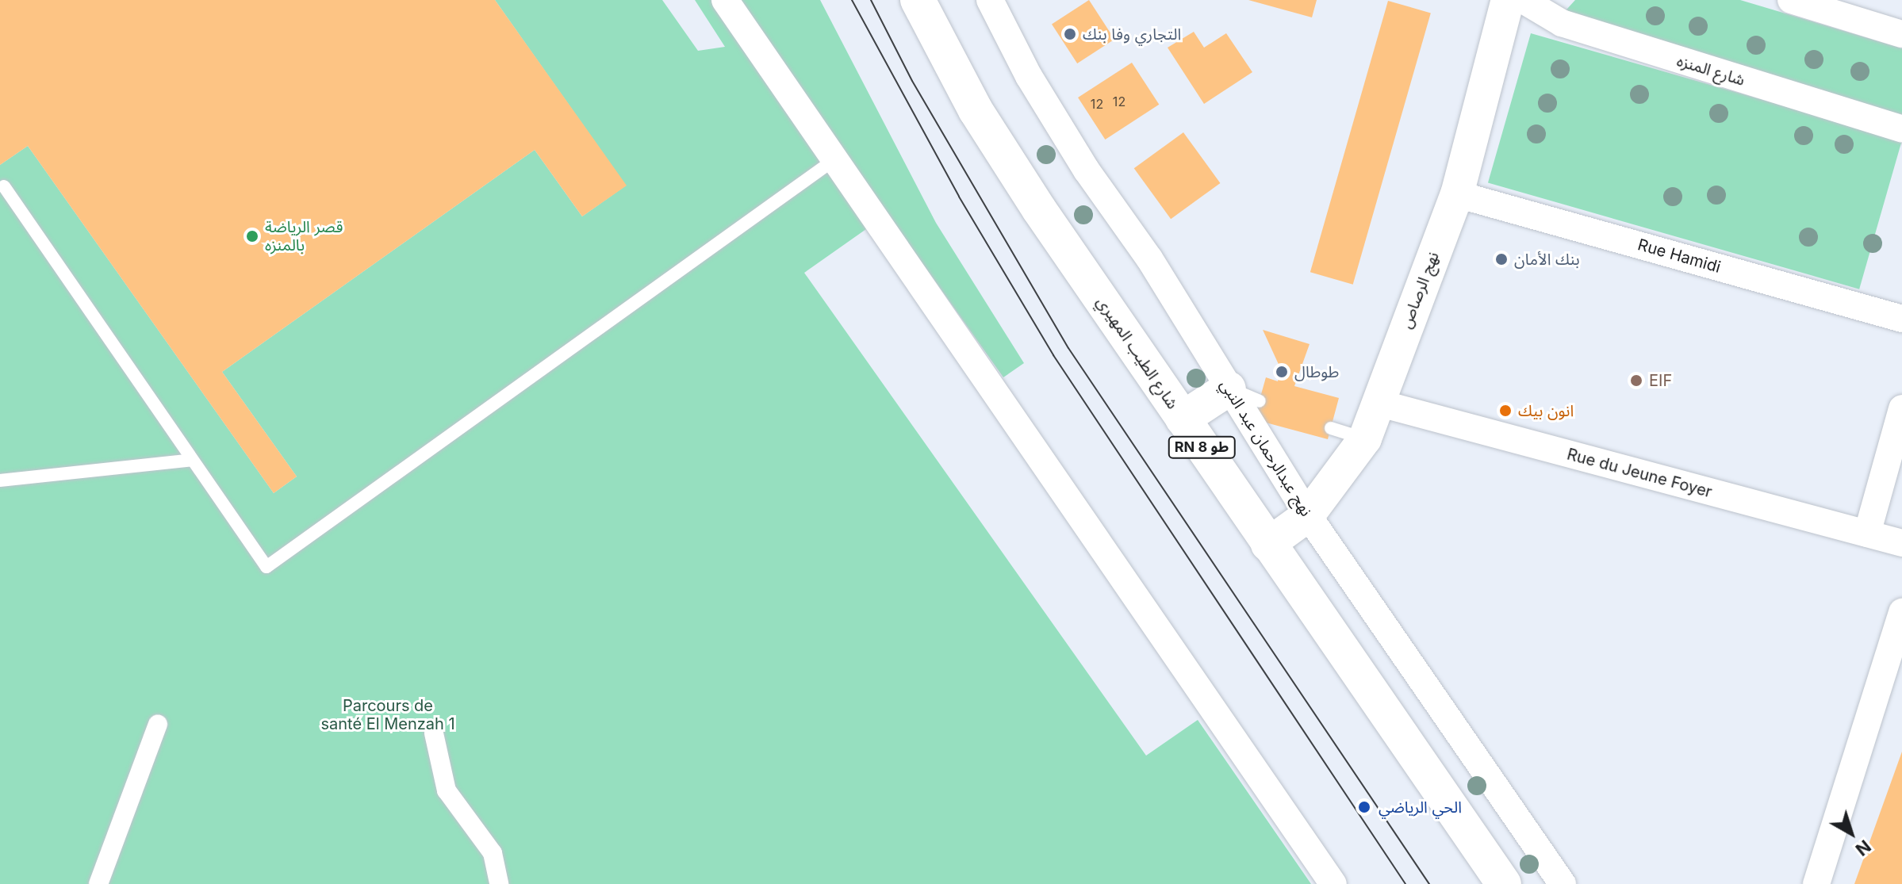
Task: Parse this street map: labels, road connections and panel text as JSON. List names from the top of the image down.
{
  "streets": {
    "main road": ["شارع الطيب المهيري", "RN 8 طو"],
    "street": [
      "شارع المنزه",
      "Rue Hamidi",
      "نهج الرصاص",
      "نهج عبدالرحمان عبد النبي",
      "Rue du Jeune Foyer"
    ]
  },
  "crossings": [
    ["شارع المنزه", "نهج الرصاص"],
    ["Rue Hamidi", "نهج الرصاص"],
    ["نهج الرصاص", "شارع الطيب المهيري"],
    ["نهج الرصاص", "نهج عبدالرحمان عبد النبي"],
    ["نهج الرصاص", "Rue du Jeune Foyer"]
  ],
  "parks": ["Parcours de santé El Menzah 1"],
  "places": [
    "التجاري وفا بنك",
    "قصر الرياضة بالمنزه",
    "بنك الأمان",
    "طوطال",
    "EIF",
    "انون بيك",
    "الحي الرياضي"
  ],
  "house_numbers": ["12", "12"],
  "north": "bottom right"
}
